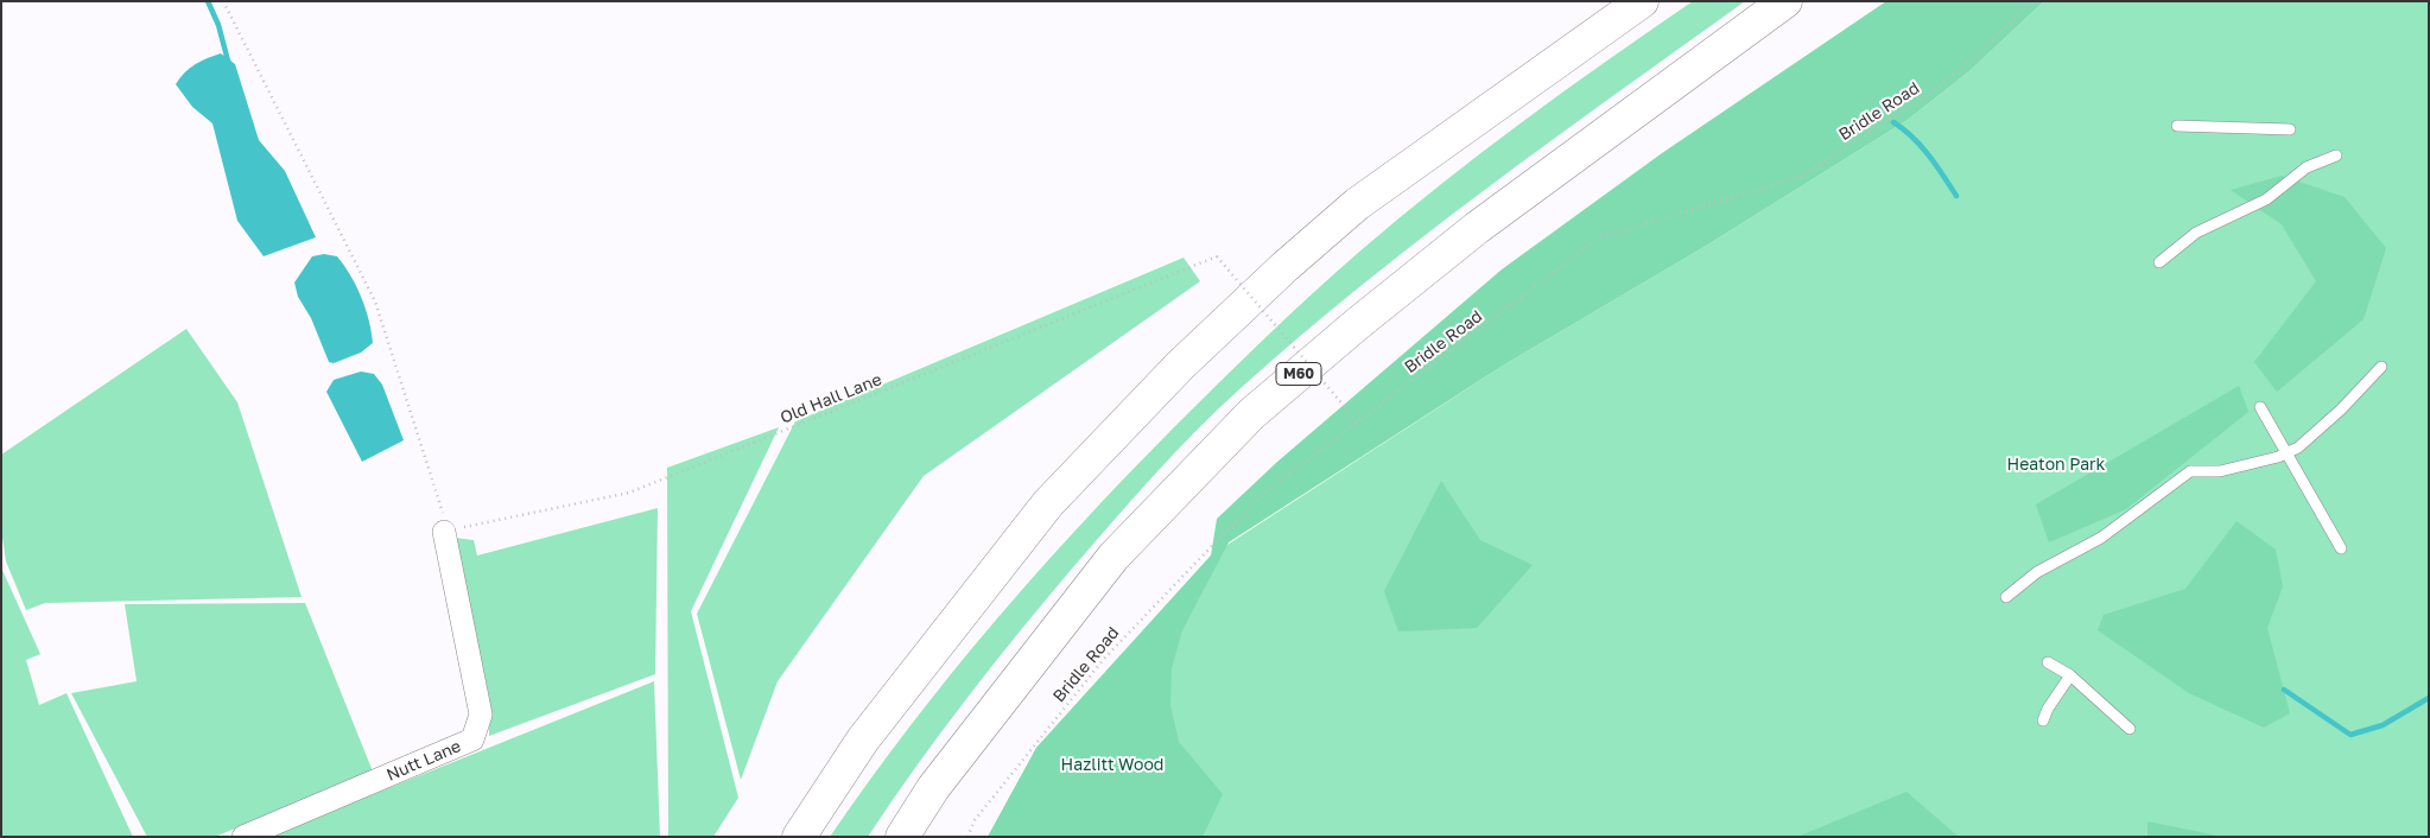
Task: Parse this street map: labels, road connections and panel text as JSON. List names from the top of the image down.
{
  "streets": {
    "highway": ["M60"],
    "street": ["Nutt Lane"],
    "path": ["Bridle Road", "Old Hall Lane"]
  },
  "crossings": [
    ["Bridle Road", "Old Hall Lane"],
    ["Old Hall Lane", "Nutt Lane"]
  ],
  "parks": ["Heaton Park", "Hazlitt Wood"]
}
